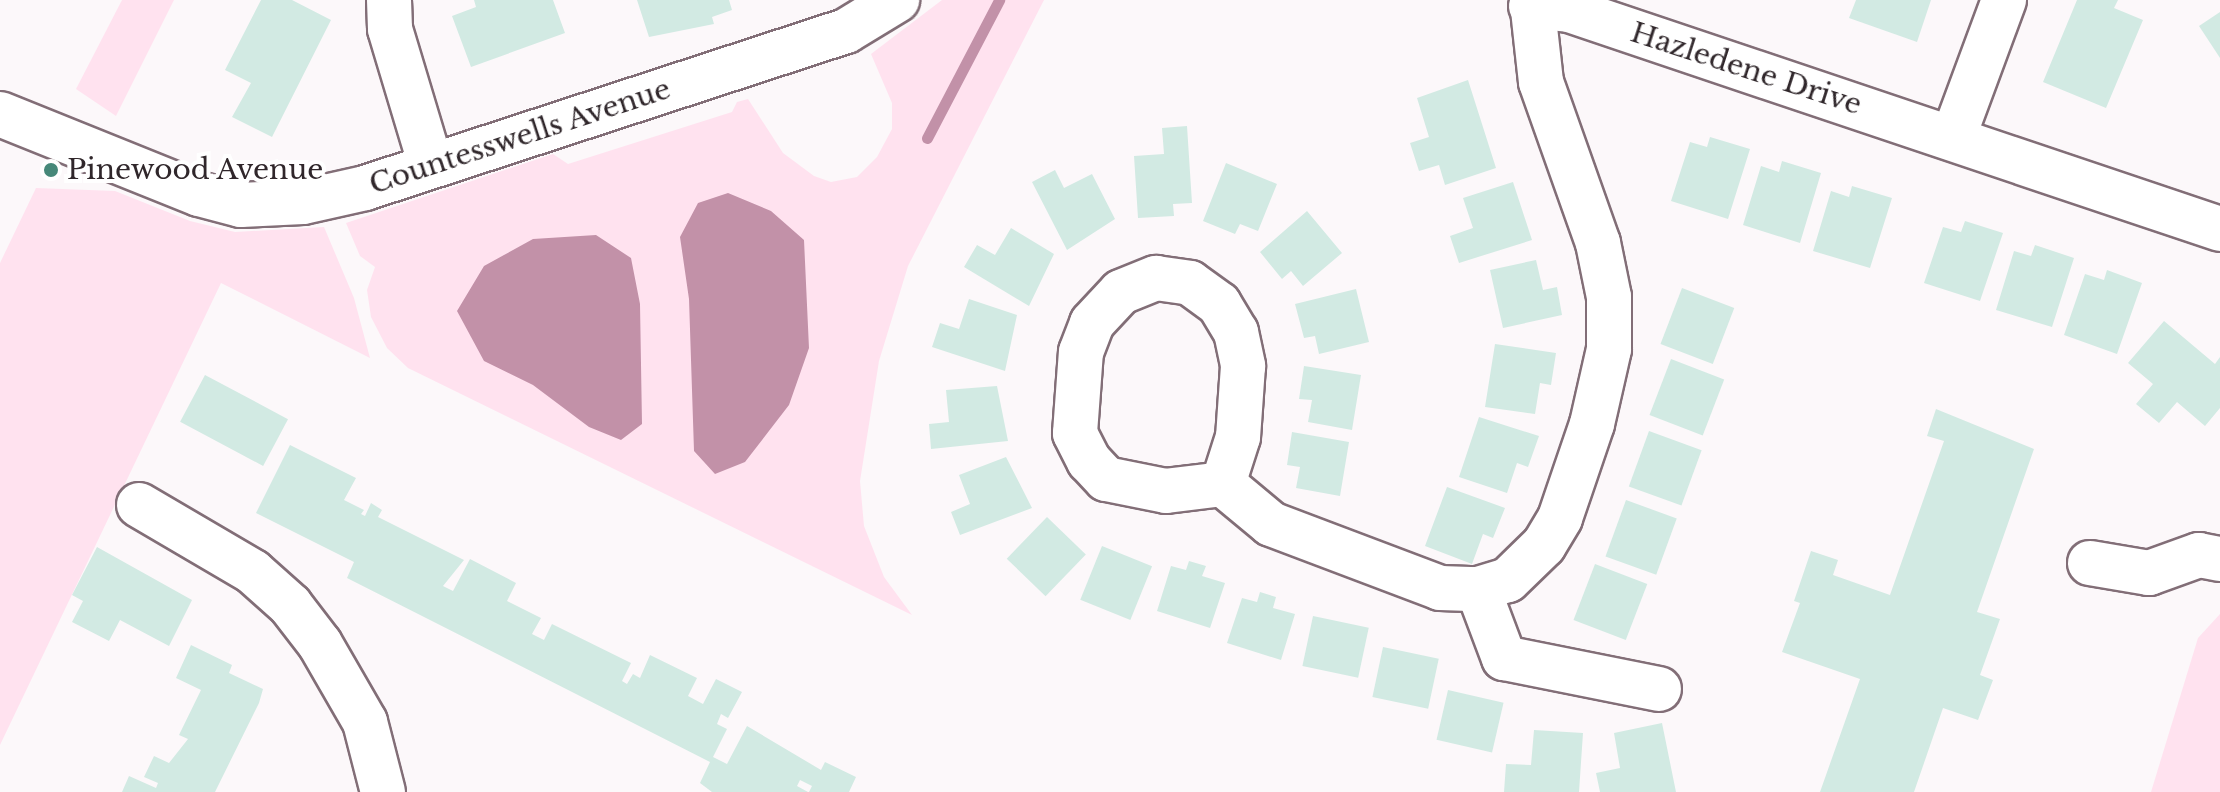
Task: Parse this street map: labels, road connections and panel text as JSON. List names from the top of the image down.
{
  "streets": {
    "street": ["Hazledene Drive", "Countesswells Avenue"]
  },
  "places": ["Pinewood Avenue"]
}
